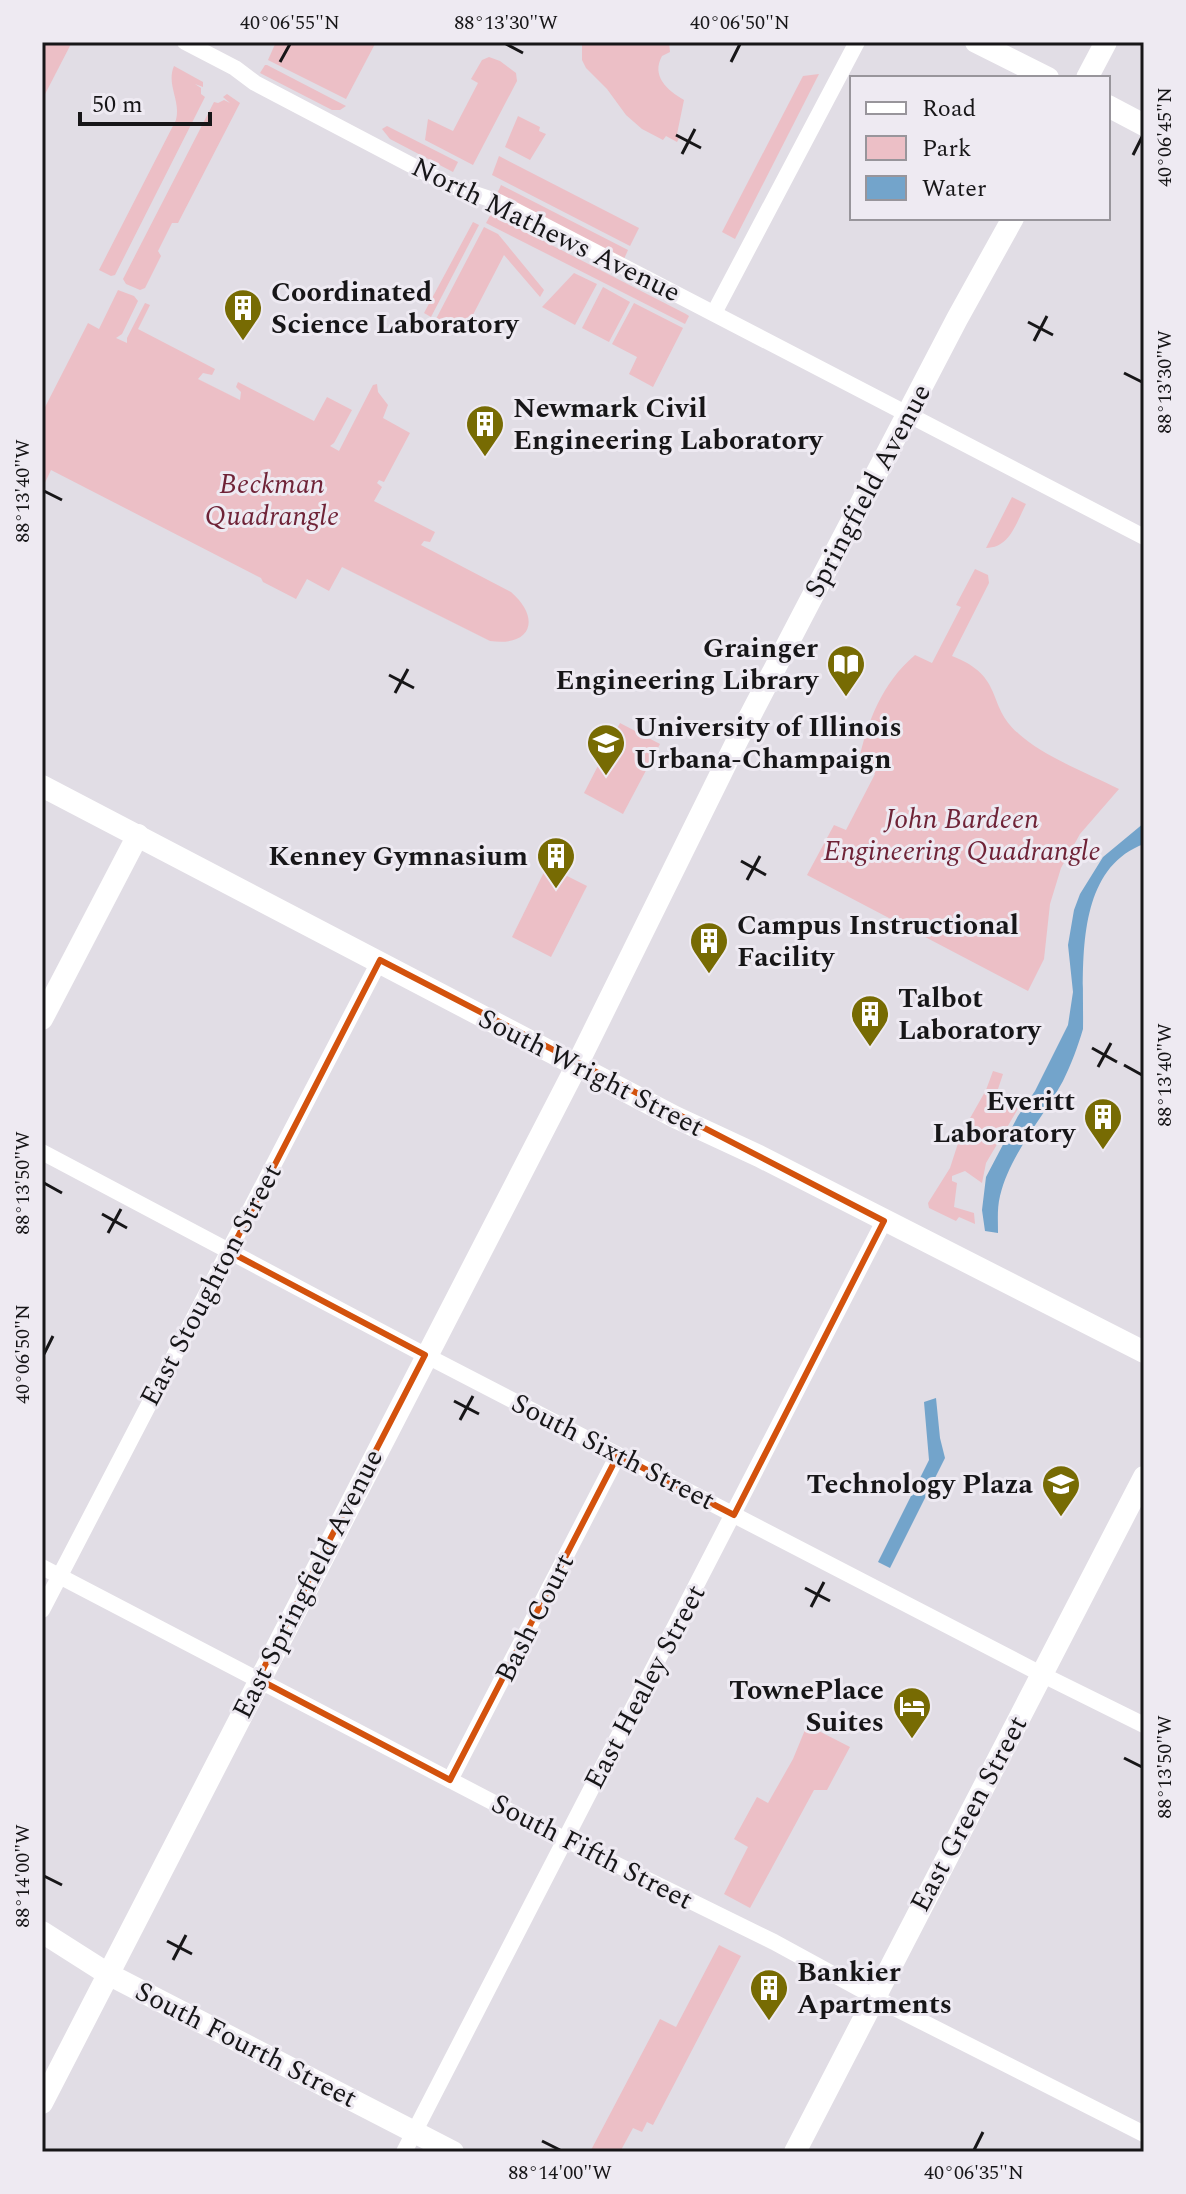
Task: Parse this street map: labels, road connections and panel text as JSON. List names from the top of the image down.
{
  "streets": {
    "street": [
      "North Mathews Avenue",
      "Springfield Avenue",
      "South Wright Street",
      "East Stoughton Street",
      "South Sixth Street",
      "East Springfield Avenue",
      "Bash Court",
      "East Healey Street",
      "East Green Street",
      "South Fifth Street",
      "South Fourth Street"
    ]
  },
  "crossings": [
    ["North Mathews Avenue", "Springfield Avenue"],
    ["Springfield Avenue", "South Wright Street"],
    ["Springfield Avenue", "East Springfield Avenue"],
    ["South Wright Street", "East Stoughton Street"],
    ["South Wright Street", "East Springfield Avenue"],
    ["South Wright Street", "East Healey Street"],
    ["East Stoughton Street", "South Sixth Street"],
    ["East Stoughton Street", "South Fifth Street"],
    ["South Sixth Street", "East Springfield Avenue"],
    ["South Sixth Street", "Bash Court"],
    ["South Sixth Street", "East Healey Street"],
    ["South Sixth Street", "East Green Street"],
    ["East Springfield Avenue", "South Fifth Street"],
    ["East Springfield Avenue", "South Fourth Street"],
    ["Bash Court", "South Fifth Street"],
    ["East Healey Street", "South Fifth Street"],
    ["East Healey Street", "South Fourth Street"],
    ["East Green Street", "South Fifth Street"]
  ],
  "parks": ["Beckman Quadrangle", "John Bardeen Engineering Quadrangle"],
  "places": {
    "building": [
      "Coordinated Science Laboratory",
      "Newmark Civil Engineering Laboratory",
      "Kenney Gymnasium",
      "Campus Instructional Facility",
      "Talbot Laboratory",
      "Everitt Laboratory",
      "Bankier Apartments"
    ],
    "library": ["Grainger Engineering Library"],
    "school or university": ["University of Illinois Urbana-Champaign", "Technology Plaza"],
    "hotel": ["TownePlace Suites"]
  },
  "legend": ["Road", "Park", "Water"],
  "scale_bar": "50 m",
  "coordinates": [
    "40°06'55\"N",
    "88°13'30\"W",
    "40°06'50\"N",
    "40°06'45\"N",
    "88°13'40\"W",
    "88°13'50\"W",
    "88°14'00\"W",
    "40°06'35\"N"
  ]
}
